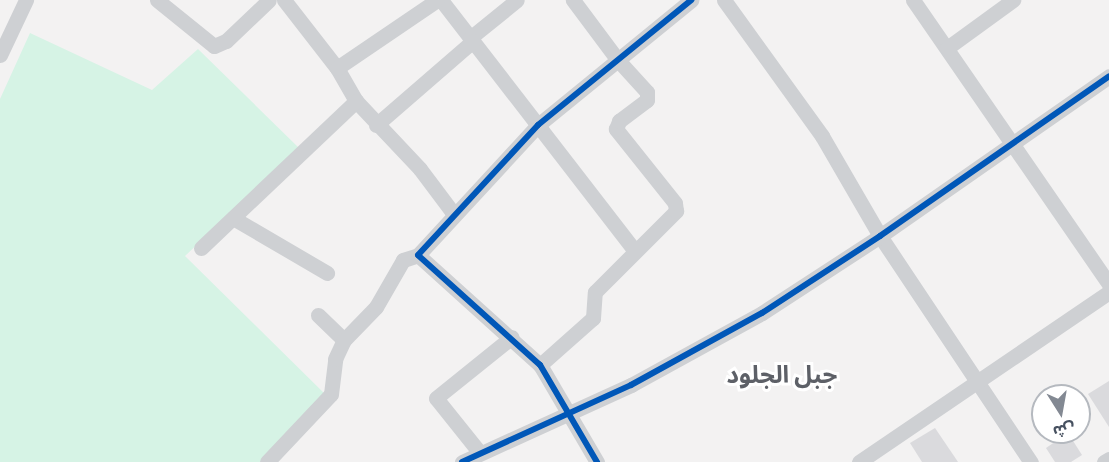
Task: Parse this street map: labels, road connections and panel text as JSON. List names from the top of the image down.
{
  "districts": ["جبل الجلود"],
  "north": "bottom"
}
